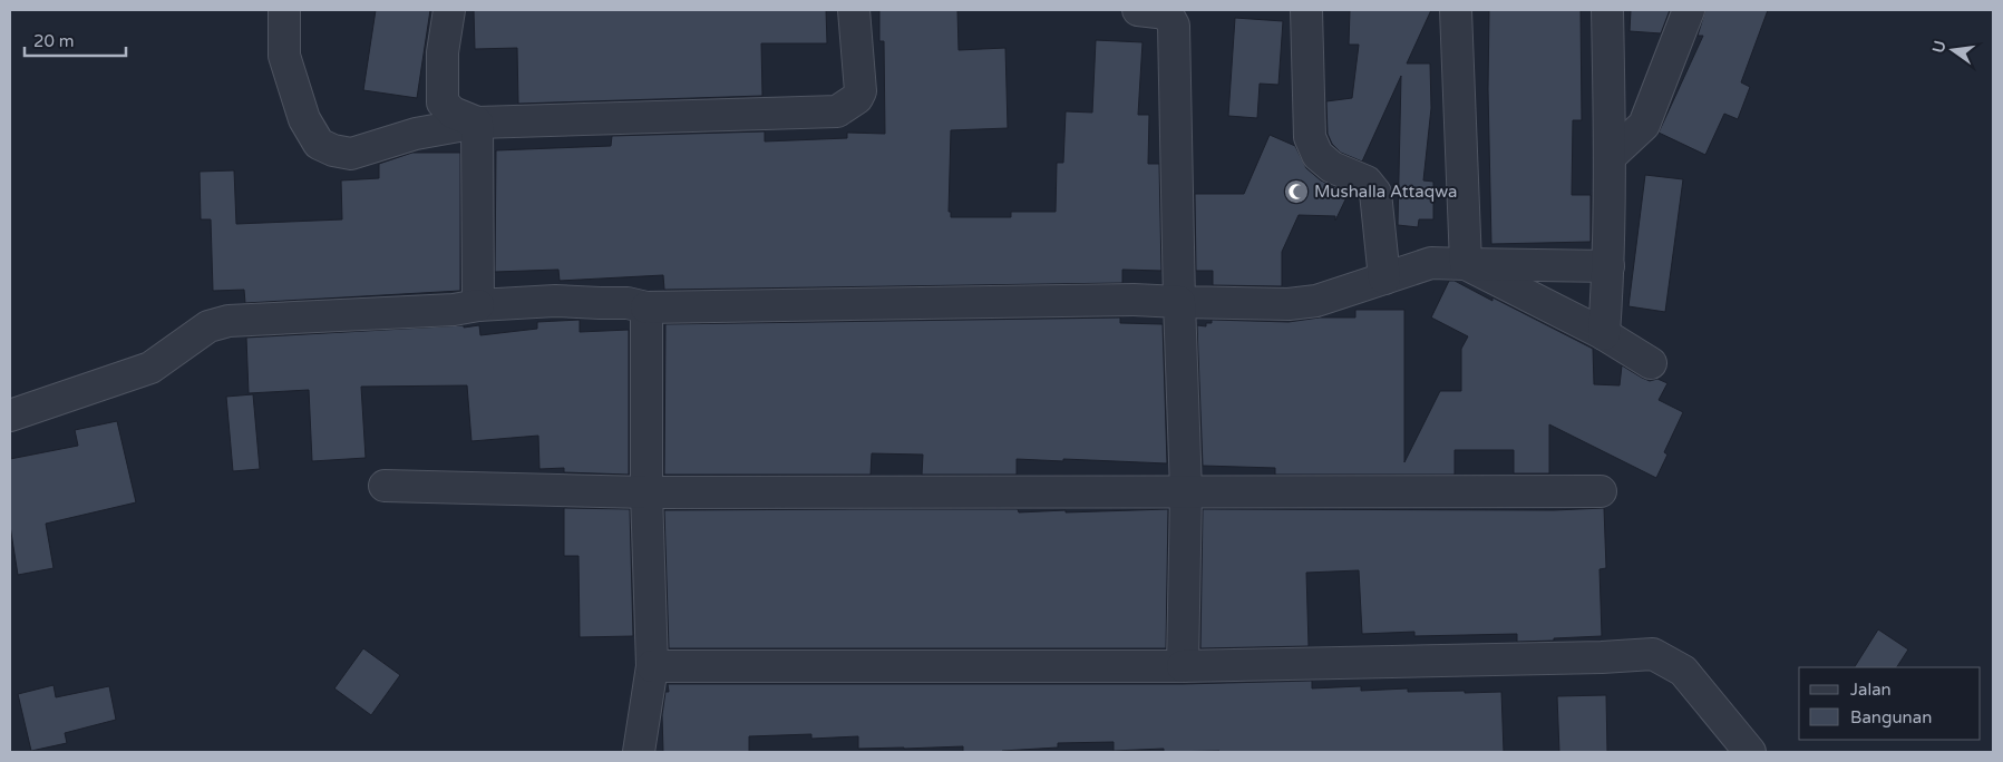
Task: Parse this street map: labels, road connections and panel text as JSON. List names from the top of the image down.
{
  "places": {
    "mosque": ["Mushalla Attaqwa"]
  },
  "legend": ["Jalan", "Bangunan"],
  "scale_bar": "20 m",
  "north": "left"
}
